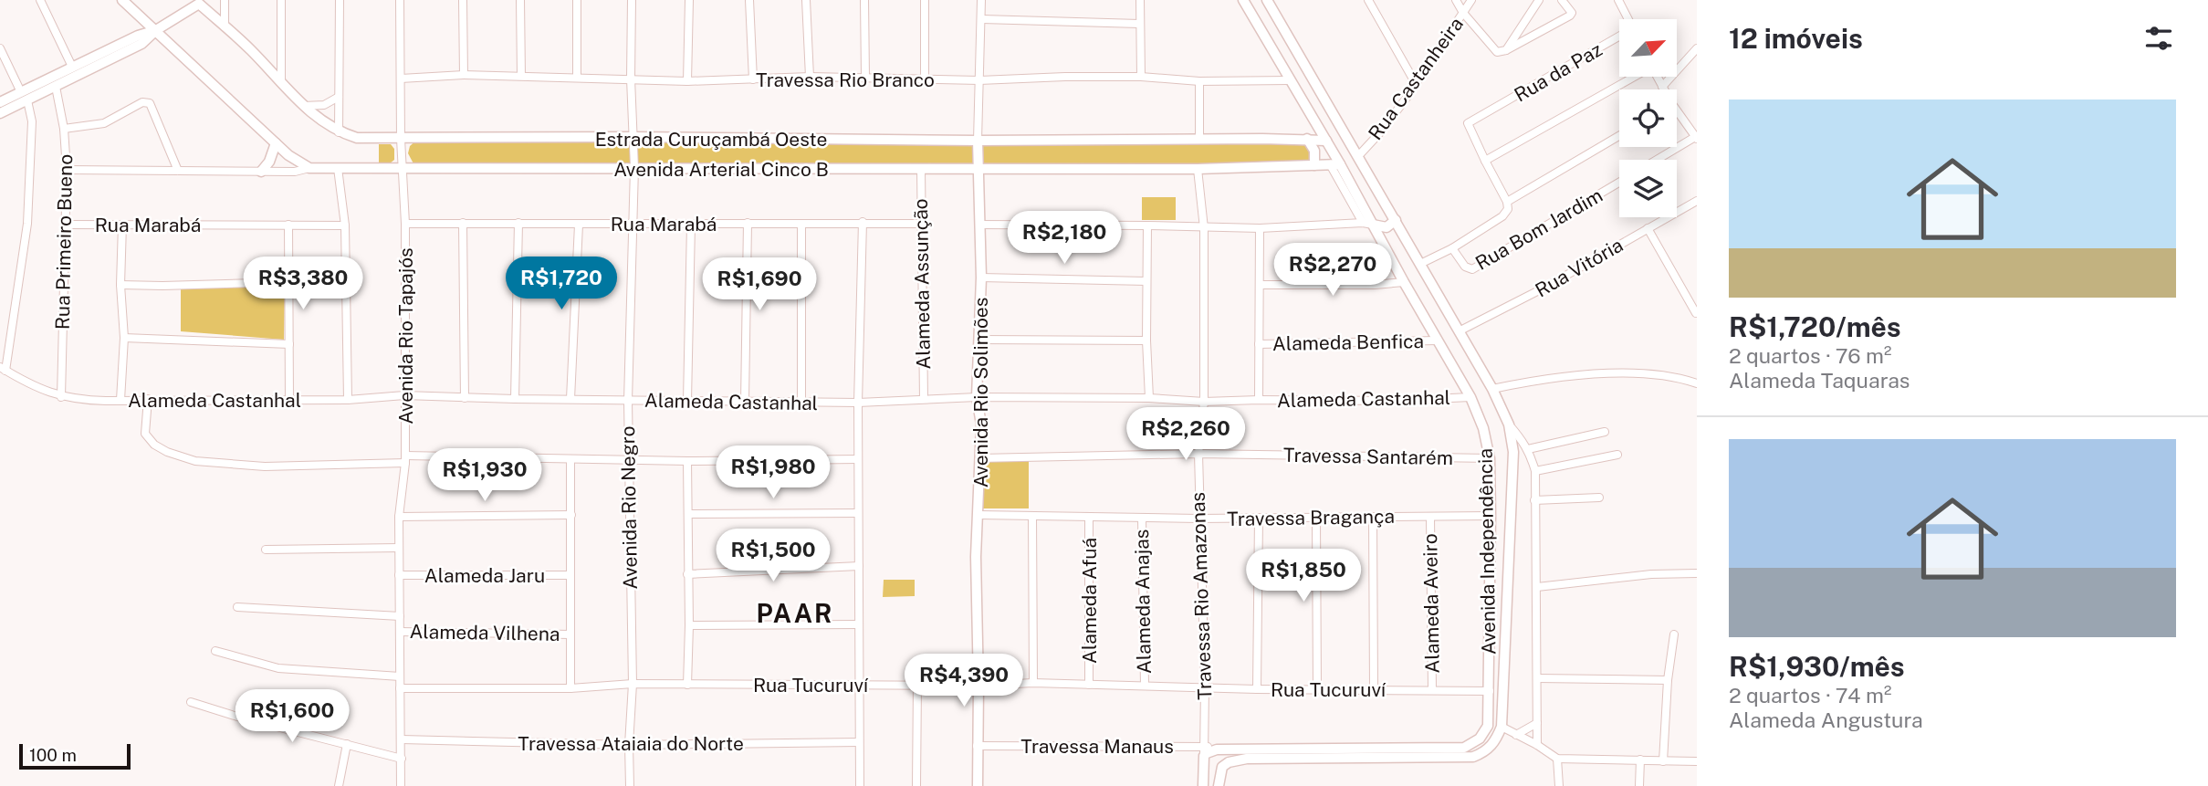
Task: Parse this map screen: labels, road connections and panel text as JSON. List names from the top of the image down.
{
  "streets": {
    "main road": [
      "Estrada Curuçambá Oeste",
      "Avenida Arterial Cinco B",
      "Avenida Rio Solimões",
      "Avenida Independência"
    ],
    "street": [
      "Rua da Paz",
      "Rua Castanheira",
      "Travessa Rio Branco",
      "Rua Marabá",
      "Rua Bom Jardim",
      "Rua Primeiro Bueno",
      "Rua Vitória",
      "Alameda Assunção",
      "Avenida Rio Tapajós",
      "Alameda Benfica",
      "Alameda Castanhal",
      "Travessa Santarém",
      "Avenida Rio Negro",
      "Travessa Bragança",
      "Alameda Jaru",
      "Travessa Rio Amazonas",
      "Alameda Afuá",
      "Alameda Anajas",
      "Alameda Aveiro",
      "Alameda Vilhena",
      "Rua Tucuruví",
      "Travessa Ataiaia do Norte",
      "Travessa Manaus"
    ]
  },
  "crossings": [
    ["Rua Castanheira", "Avenida Independência"],
    ["Travessa Rio Branco", "Avenida Rio Tapajós"],
    ["Travessa Rio Branco", "Avenida Rio Solimões"],
    ["Travessa Rio Branco", "Avenida Rio Negro"],
    ["Travessa Rio Branco", "Avenida Independência"],
    ["Estrada Curuçambá Oeste", "Avenida Rio Tapajós"],
    ["Estrada Curuçambá Oeste", "Avenida Rio Solimões"],
    ["Estrada Curuçambá Oeste", "Avenida Rio Negro"],
    ["Estrada Curuçambá Oeste", "Avenida Independência"],
    ["Avenida Arterial Cinco B", "Alameda Assunção"],
    ["Avenida Arterial Cinco B", "Avenida Rio Tapajós"],
    ["Avenida Arterial Cinco B", "Avenida Rio Solimões"],
    ["Avenida Arterial Cinco B", "Avenida Rio Negro"],
    ["Avenida Arterial Cinco B", "Avenida Independência"],
    ["Avenida Arterial Cinco B", "Travessa Rio Amazonas"],
    ["Rua Marabá", "Rua Primeiro Bueno"],
    ["Rua Marabá", "Alameda Assunção"],
    ["Rua Marabá", "Avenida Rio Tapajós"],
    ["Rua Marabá", "Avenida Rio Negro"],
    ["Rua Primeiro Bueno", "Alameda Castanhal"],
    ["Rua Vitória", "Avenida Independência"],
    ["Alameda Assunção", "Alameda Castanhal"],
    ["Avenida Rio Tapajós", "Alameda Castanhal"],
    ["Avenida Rio Tapajós", "Alameda Jaru"],
    ["Avenida Rio Tapajós", "Alameda Vilhena"],
    ["Avenida Rio Tapajós", "Rua Tucuruví"],
    ["Avenida Rio Tapajós", "Travessa Ataiaia do Norte"],
    ["Alameda Benfica", "Avenida Independência"],
    ["Avenida Rio Solimões", "Alameda Castanhal"],
    ["Avenida Rio Solimões", "Travessa Santarém"],
    ["Avenida Rio Solimões", "Travessa Bragança"],
    ["Avenida Rio Solimões", "Rua Tucuruví"],
    ["Avenida Rio Solimões", "Travessa Manaus"],
    ["Alameda Castanhal", "Avenida Rio Negro"],
    ["Alameda Castanhal", "Avenida Independência"],
    ["Alameda Castanhal", "Travessa Rio Amazonas"],
    ["Travessa Santarém", "Avenida Independência"],
    ["Travessa Santarém", "Travessa Rio Amazonas"],
    ["Avenida Rio Negro", "Rua Tucuruví"],
    ["Avenida Rio Negro", "Travessa Ataiaia do Norte"],
    ["Travessa Bragança", "Avenida Independência"],
    ["Travessa Bragança", "Travessa Rio Amazonas"],
    ["Travessa Bragança", "Alameda Afuá"],
    ["Travessa Bragança", "Alameda Anajas"],
    ["Travessa Bragança", "Alameda Aveiro"],
    ["Avenida Independência", "Travessa Rio Amazonas"],
    ["Avenida Independência", "Rua Tucuruví"],
    ["Avenida Independência", "Travessa Manaus"],
    ["Travessa Rio Amazonas", "Rua Tucuruví"],
    ["Travessa Rio Amazonas", "Travessa Manaus"],
    ["Alameda Afuá", "Rua Tucuruví"],
    ["Alameda Anajas", "Rua Tucuruví"],
    ["Alameda Aveiro", "Rua Tucuruví"]
  ],
  "districts": ["PAAR"],
  "scale_bar": "100 m",
  "north": "top right",
  "page": {
    "heading": "12 imóveis",
    "list": [
      {
        "name": "R$1,720/mês",
        "note": "2 quartos · 76 m² · Alameda Taquaras"
      },
      {
        "name": "R$1,930/mês",
        "note": "2 quartos · 74 m² · Alameda Angustura"
      }
    ],
    "price": [
      "R$2,180",
      "R$2,270",
      "R$3,380",
      "R$1,720",
      "R$1,690",
      "R$2,260",
      "R$1,980",
      "R$1,930",
      "R$1,500",
      "R$1,850",
      "R$4,390",
      "R$1,600"
    ],
    "scale": "100 m"
  }
}
